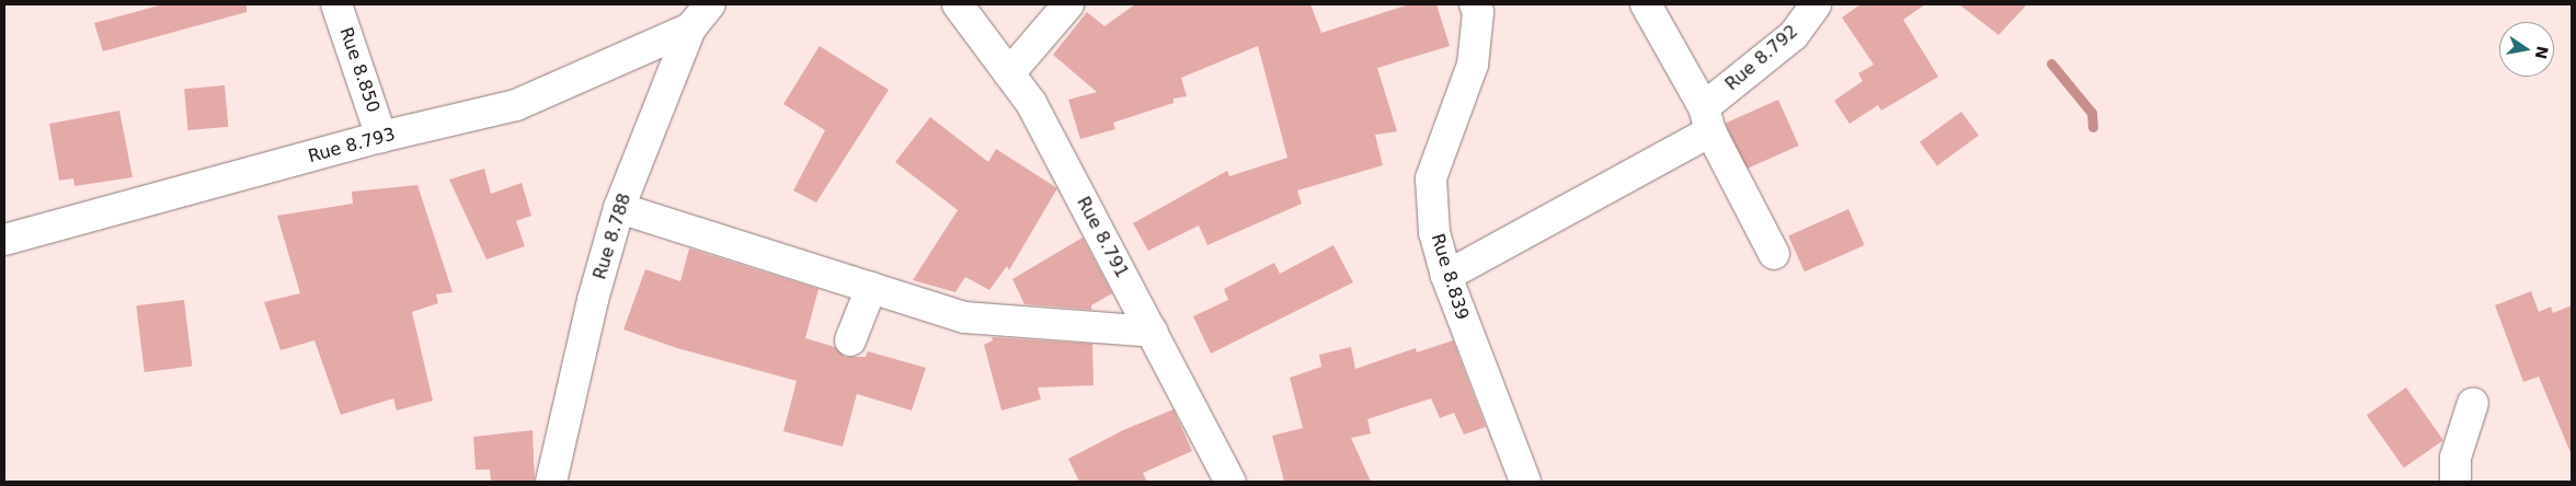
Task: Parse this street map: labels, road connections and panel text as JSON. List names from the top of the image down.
{
  "streets": {
    "street": [
      "Rue 8.792",
      "Rue 8.850",
      "Rue 8.793",
      "Rue 8.788",
      "Rue 8.791",
      "Rue 8.839"
    ]
  },
  "crossings": [
    ["Rue 8.792", "Rue 8.839"],
    ["Rue 8.850", "Rue 8.793"],
    ["Rue 8.793", "Rue 8.788"]
  ],
  "north": "right"
}
